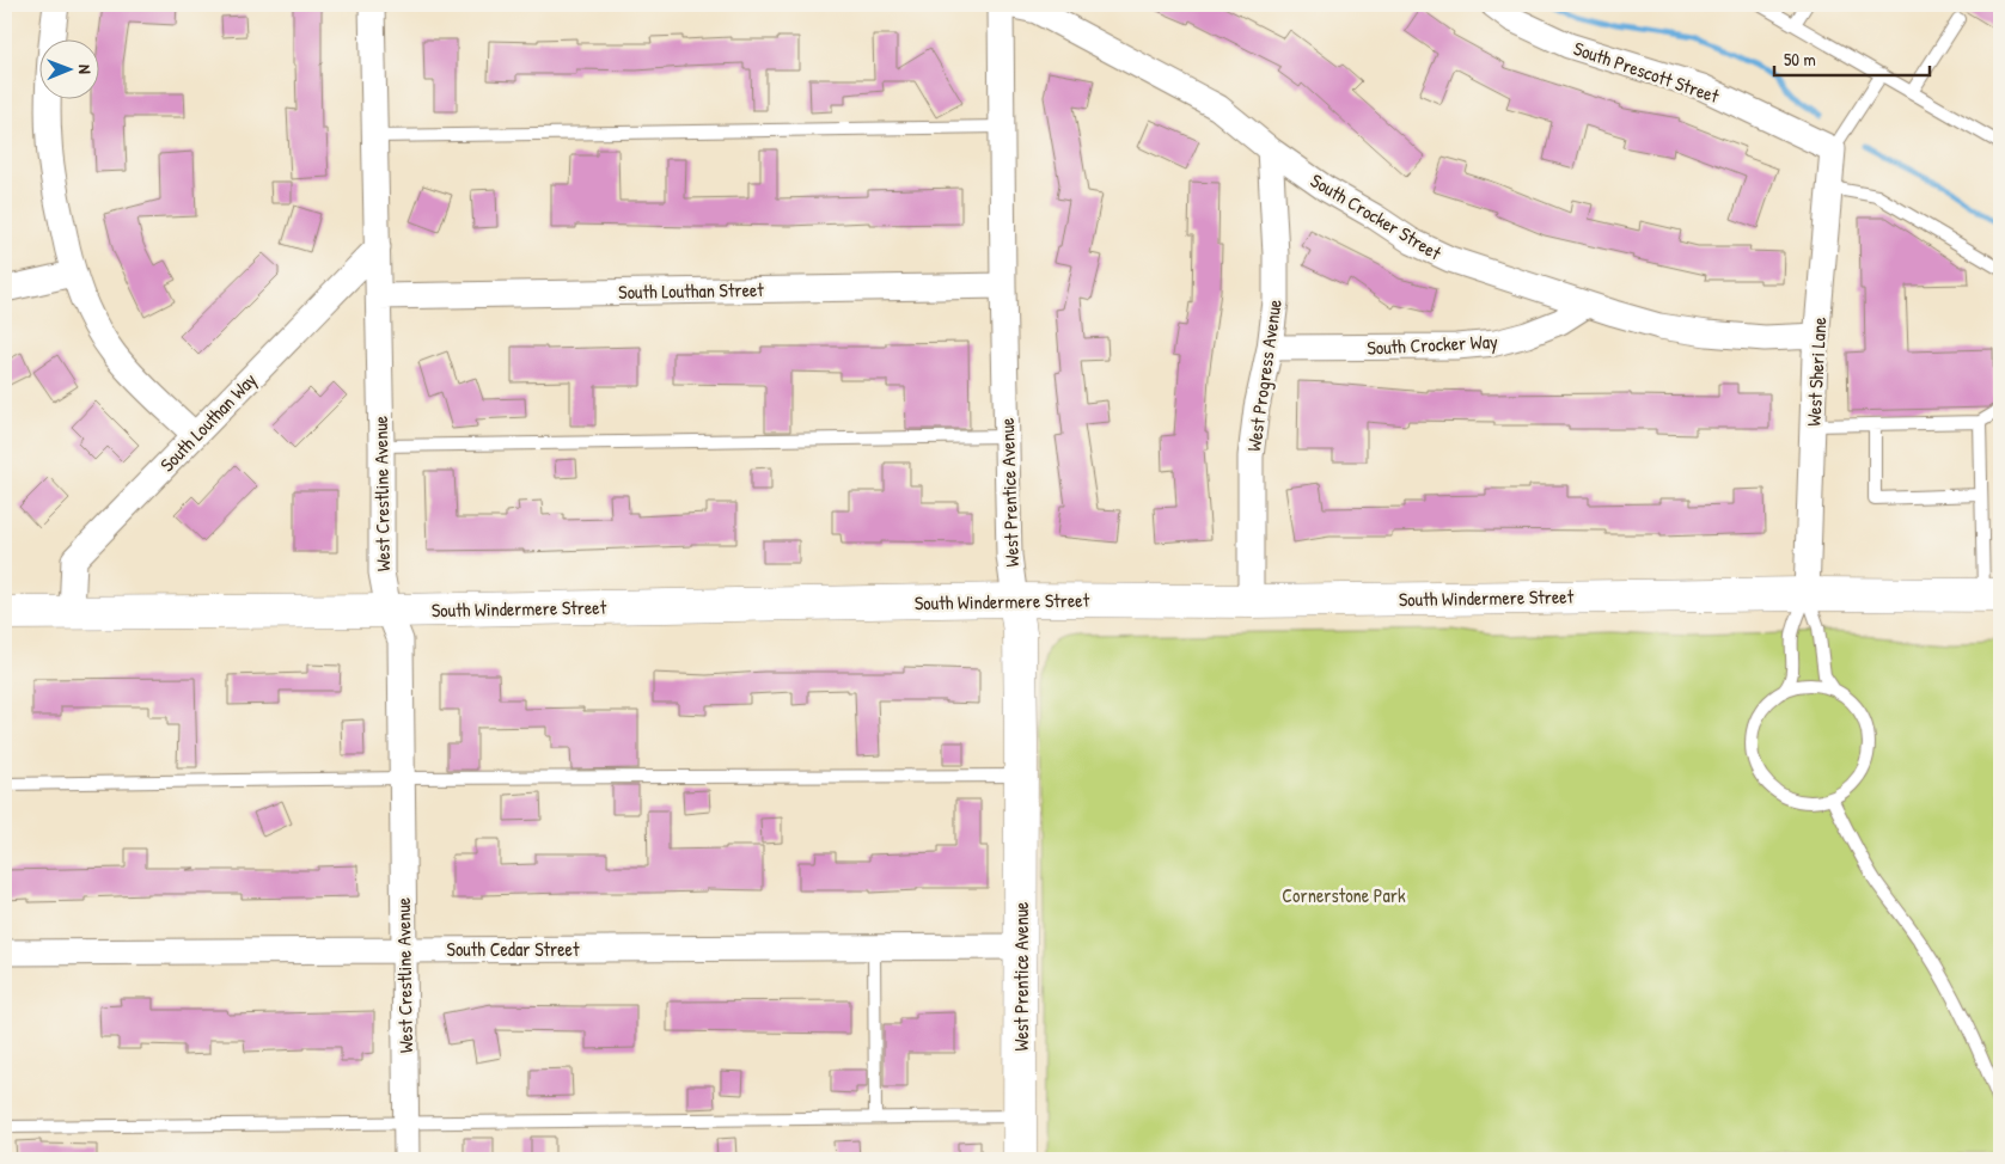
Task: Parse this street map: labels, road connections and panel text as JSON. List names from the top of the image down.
{
  "streets": {
    "street": [
      "South Prescott Street",
      "South Crocker Street",
      "South Louthan Street",
      "South Crocker Way",
      "West Sheri Lane",
      "West Progress Avenue",
      "South Louthan Way",
      "West Prentice Avenue",
      "West Crestline Avenue",
      "South Windermere Street",
      "South Cedar Street"
    ]
  },
  "crossings": [
    ["South Prescott Street", "West Sheri Lane"],
    ["South Crocker Street", "South Crocker Way"],
    ["South Crocker Street", "West Sheri Lane"],
    ["South Crocker Street", "West Progress Avenue"],
    ["South Louthan Street", "West Prentice Avenue"],
    ["South Louthan Street", "West Crestline Avenue"],
    ["South Crocker Way", "West Progress Avenue"],
    ["West Sheri Lane", "South Windermere Street"],
    ["West Progress Avenue", "South Windermere Street"],
    ["South Louthan Way", "West Crestline Avenue"],
    ["South Louthan Way", "South Windermere Street"],
    ["West Prentice Avenue", "South Windermere Street"],
    ["West Prentice Avenue", "South Cedar Street"],
    ["West Crestline Avenue", "South Windermere Street"],
    ["West Crestline Avenue", "South Cedar Street"]
  ],
  "parks": ["Cornerstone Park"],
  "scale_bar": "50 m",
  "north": "right"
}
